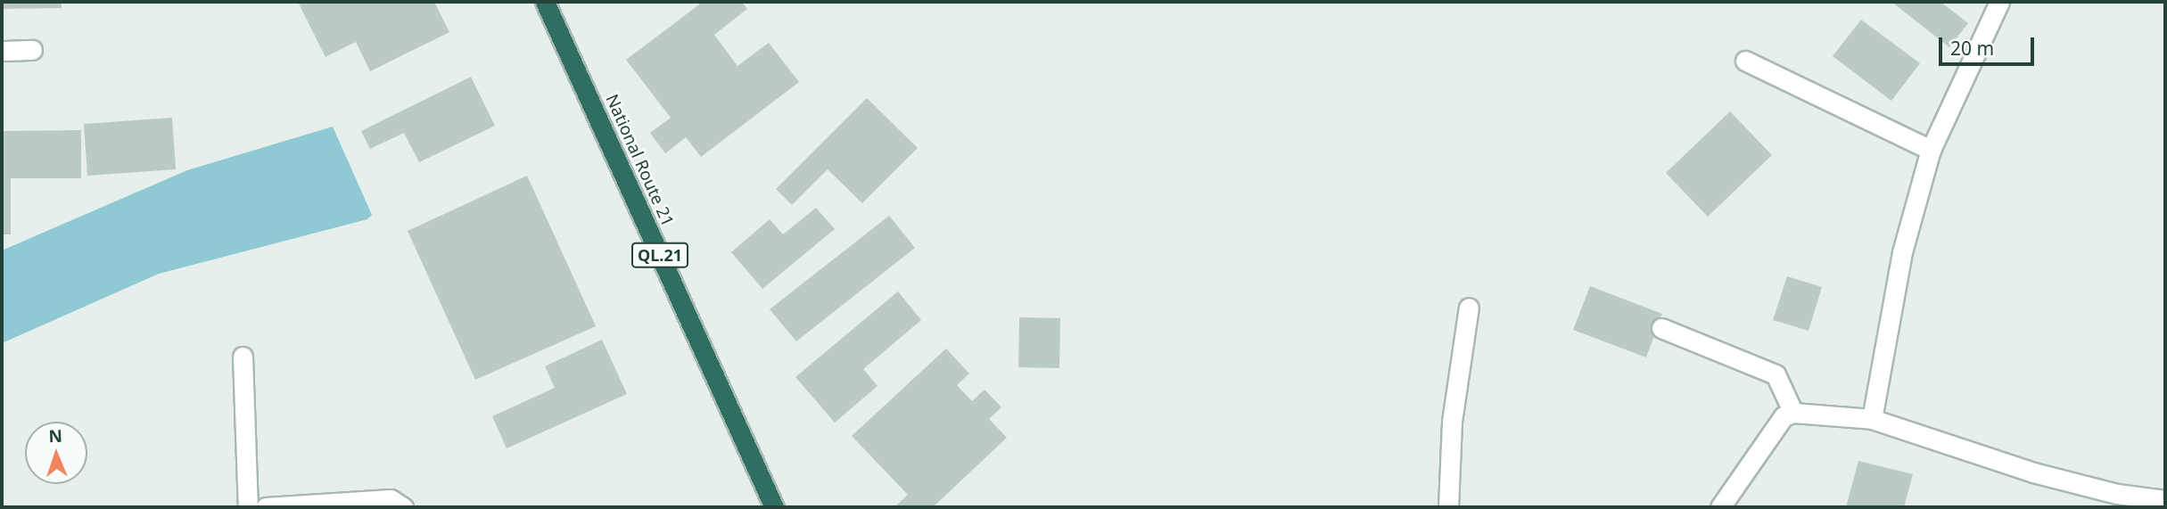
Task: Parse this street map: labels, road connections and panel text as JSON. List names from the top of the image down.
{
  "streets": {
    "highway": ["National Route 21", "QL.21"]
  },
  "scale_bar": "20 m",
  "north": "top"
}
